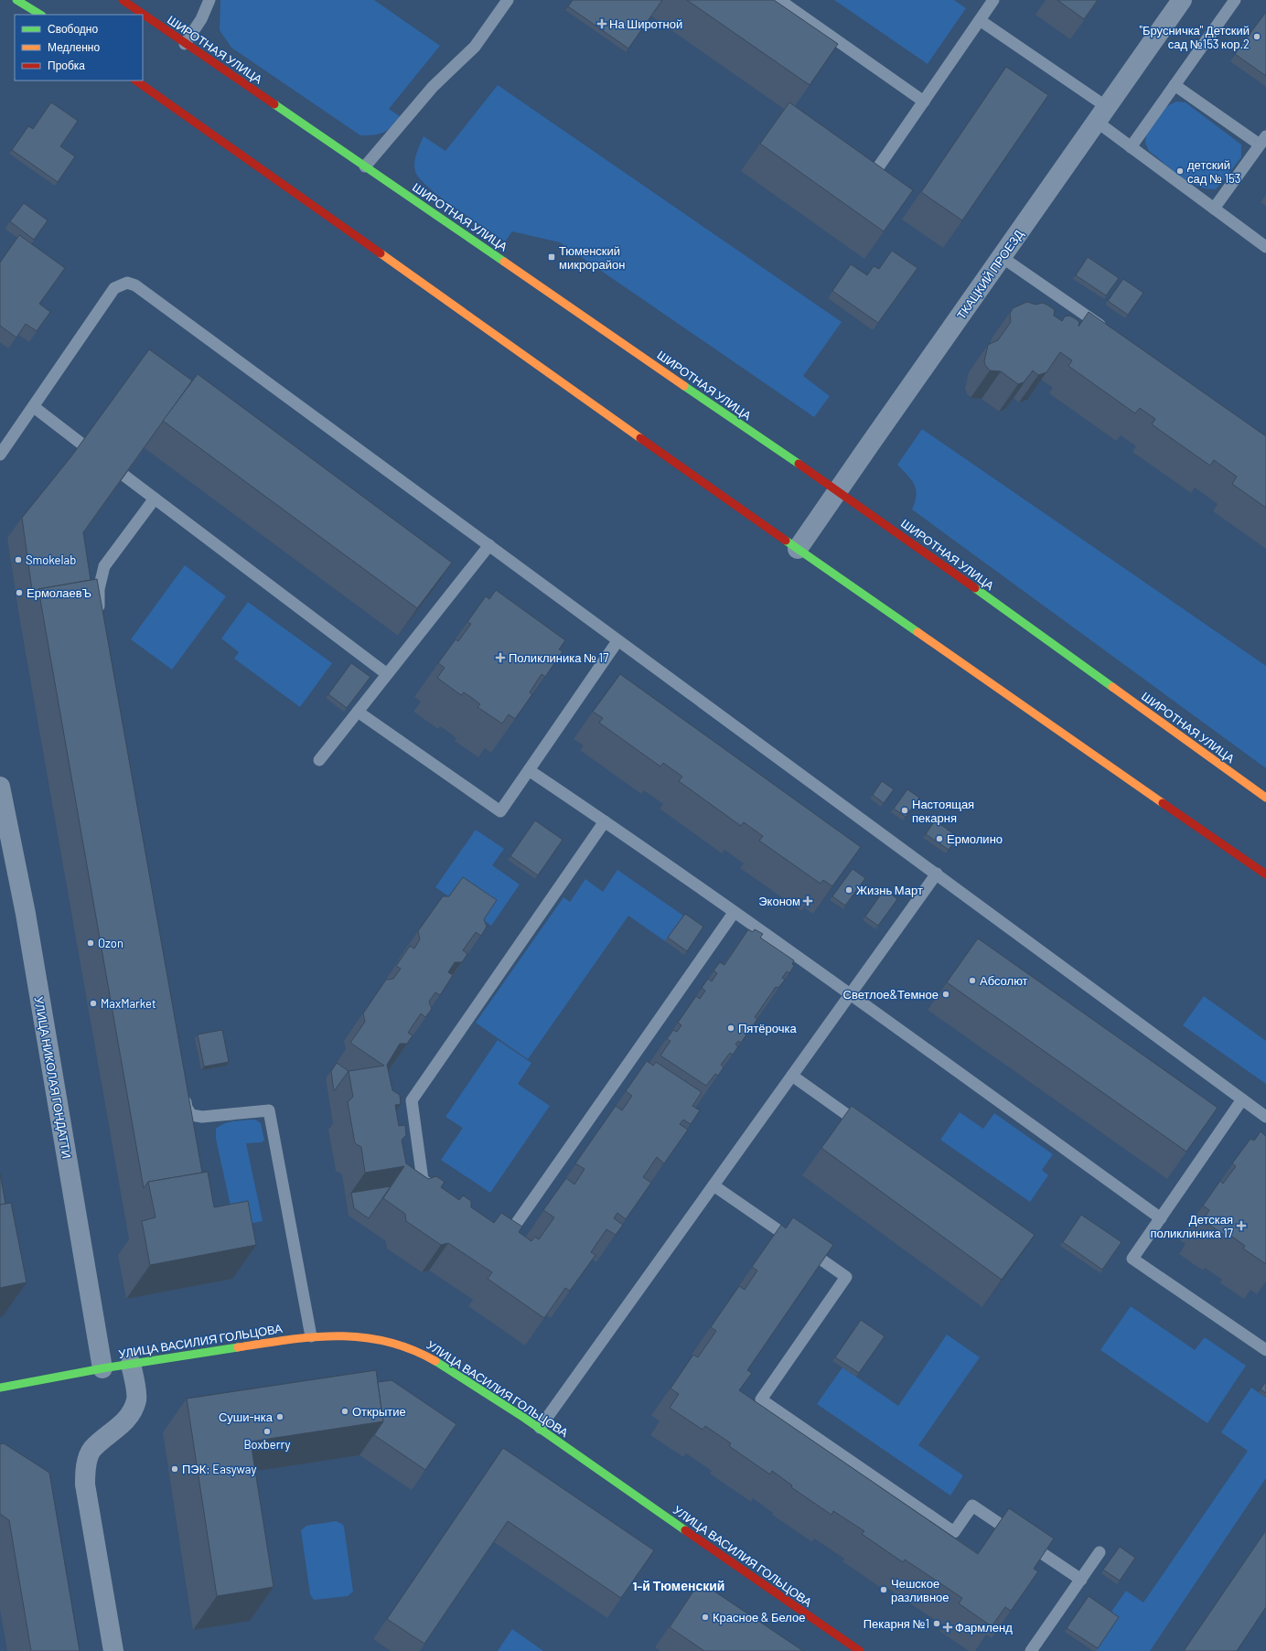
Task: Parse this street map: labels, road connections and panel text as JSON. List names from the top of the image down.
{
  "streets": {
    "main road": ["ШИРОТНАЯ УЛИЦА", "УЛИЦА ВАСИЛИЯ ГОЛЬЦОВА"],
    "street": ["ТКАЦКИЙ ПРОЕЗД", "УЛИЦА НИКОЛАЯ ГОНДАТТИ"]
  },
  "crossings": [
    ["ШИРОТНАЯ УЛИЦА", "ТКАЦКИЙ ПРОЕЗД"],
    ["УЛИЦА НИКОЛАЯ ГОНДАТТИ", "УЛИЦА ВАСИЛИЯ ГОЛЬЦОВА"]
  ],
  "districts": ["1-й Тюменский"],
  "places": {
    "health": [
      "На Широтной",
      "Поликлиника № 17",
      "Эконом",
      "Детская поликлиника 17",
      "Фармленд"
    ],
    "other": [
      "\"Брусничка\" Детский сад №153 кор.2",
      "детский сад № 153",
      "Smokelab",
      "ЕрмолаевЪ",
      "Настоящая пекарня",
      "Ермолино",
      "Жизнь Март",
      "Ozon",
      "Абсолют",
      "Светлое&Темное",
      "MaxMarket",
      "Пятёрочка",
      "Открытие",
      "Суши-нка",
      "Boxberry",
      "ПЭК: Easyway",
      "Чешское разливное",
      "Красное & Белое",
      "Пекарня №1"
    ],
    "transit": ["Тюменский микрорайон"]
  },
  "legend": ["Свободно", "Медленно", "Пробка"]
}
